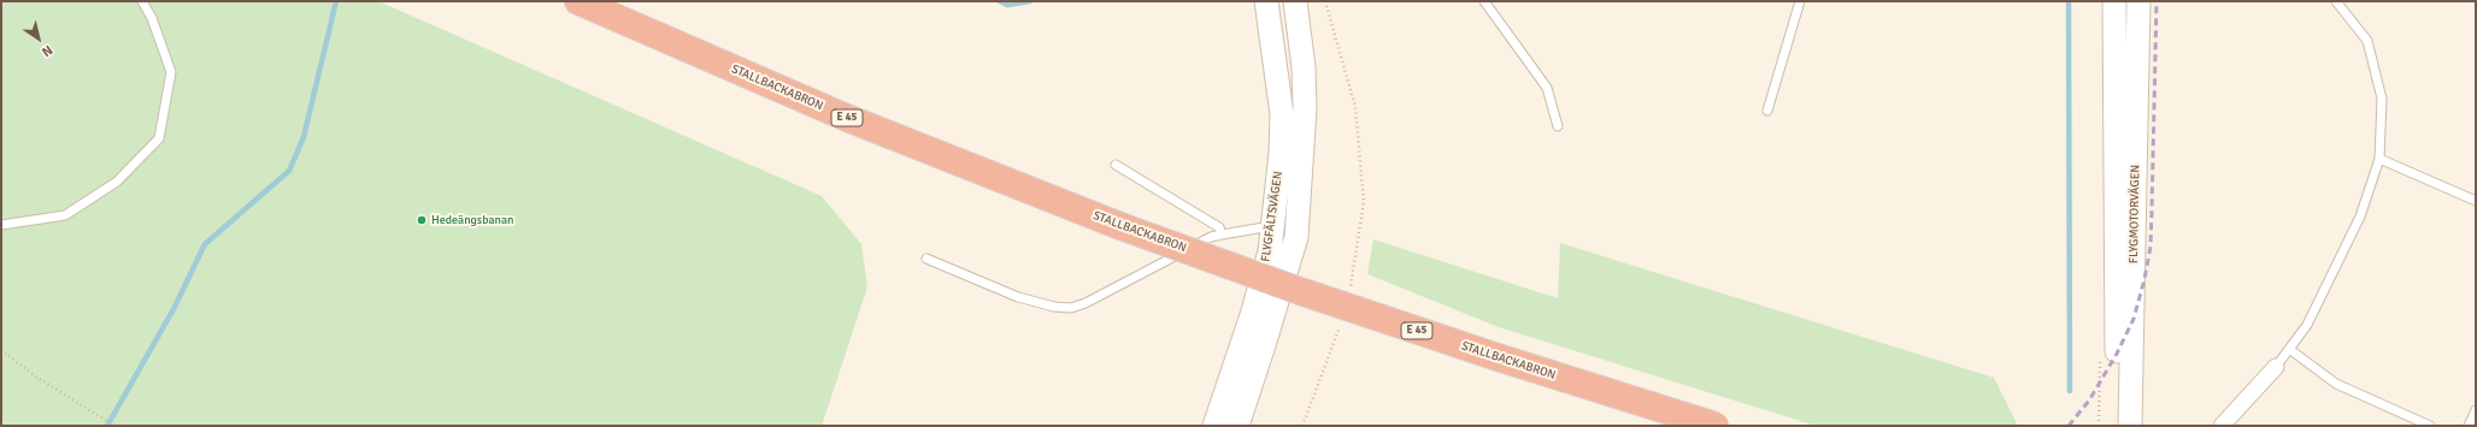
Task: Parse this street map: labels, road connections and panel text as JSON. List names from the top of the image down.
{
  "streets": {
    "highway": ["STALLBACKABRON", "E 45"],
    "street": ["FLYGMOTORVÄGEN", "FLYGFÄLTSVÄGEN"]
  },
  "places": ["Hedeängsbanan"],
  "north": "bottom right"
}
